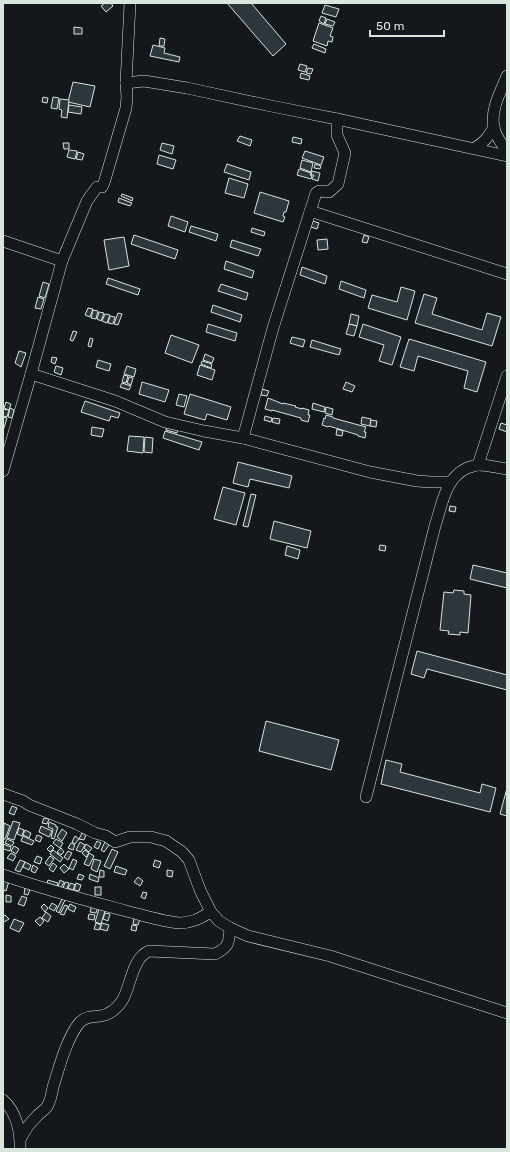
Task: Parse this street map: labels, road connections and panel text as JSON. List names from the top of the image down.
{
  "scale_bar": "50 m"
}
